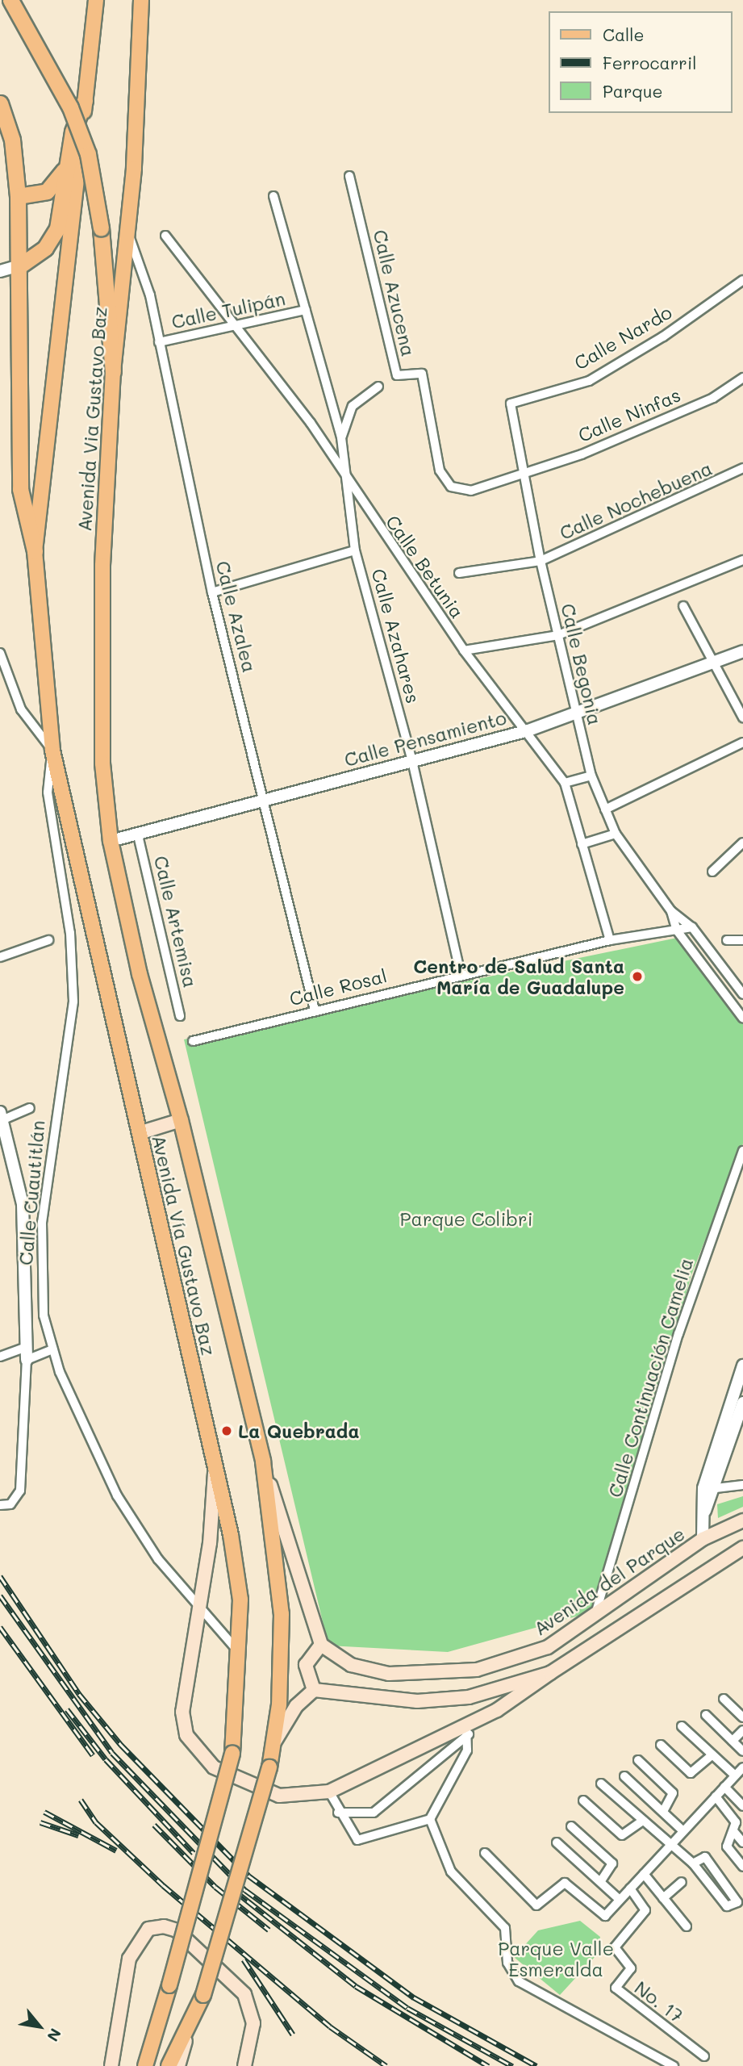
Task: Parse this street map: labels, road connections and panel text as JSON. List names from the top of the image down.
{
  "streets": {
    "main road": ["Avenida Via Gustavo Baz", "Avenida Vía Gustavo Baz", "Avenida del Parque"],
    "street": [
      "Calle Azucena",
      "Calle Tulipán",
      "Calle Nardo",
      "Calle Ninfas",
      "Calle Nochebuena",
      "Calle Betunia",
      "Calle Azalea",
      "Calle Azahares",
      "Calle Begonia",
      "Calle Pensamiento",
      "Calle Artemisa",
      "Calle Rosal",
      "Calle Cuautitlán",
      "Calle Continuación Camelia",
      "No. 17"
    ]
  },
  "crossings": [
    ["Calle Azucena", "Calle Ninfas"],
    ["Calle Tulipán", "Calle Betunia"],
    ["Calle Tulipán", "Calle Azalea"],
    ["Calle Tulipán", "Calle Azahares"],
    ["Calle Nardo", "Calle Begonia"],
    ["Calle Ninfas", "Calle Begonia"],
    ["Avenida Via Gustavo Baz", "Calle Azalea"],
    ["Avenida Via Gustavo Baz", "Calle Pensamiento"],
    ["Avenida Via Gustavo Baz", "Calle Cuautitlán"],
    ["Avenida Via Gustavo Baz", "Avenida Vía Gustavo Baz"],
    ["Calle Nochebuena", "Calle Begonia"],
    ["Calle Betunia", "Calle Azahares"],
    ["Calle Betunia", "Calle Pensamiento"],
    ["Calle Betunia", "Calle Rosal"],
    ["Calle Azalea", "Calle Pensamiento"],
    ["Calle Azalea", "Calle Rosal"],
    ["Calle Azahares", "Calle Pensamiento"],
    ["Calle Azahares", "Calle Rosal"],
    ["Calle Begonia", "Calle Pensamiento"],
    ["Calle Pensamiento", "Calle Artemisa"],
    ["Calle Pensamiento", "Avenida Vía Gustavo Baz"],
    ["Calle Cuautitlán", "Avenida Vía Gustavo Baz"],
    ["Calle Continuación Camelia", "Avenida del Parque"]
  ],
  "parks": ["Parque Colibri", "Parque Valle Esmeralda"],
  "places": ["Centro de Salud Santa María de Guadalupe", "La Quebrada"],
  "legend": ["Calle", "Ferrocarril", "Parque"],
  "north": "bottom right"
}
